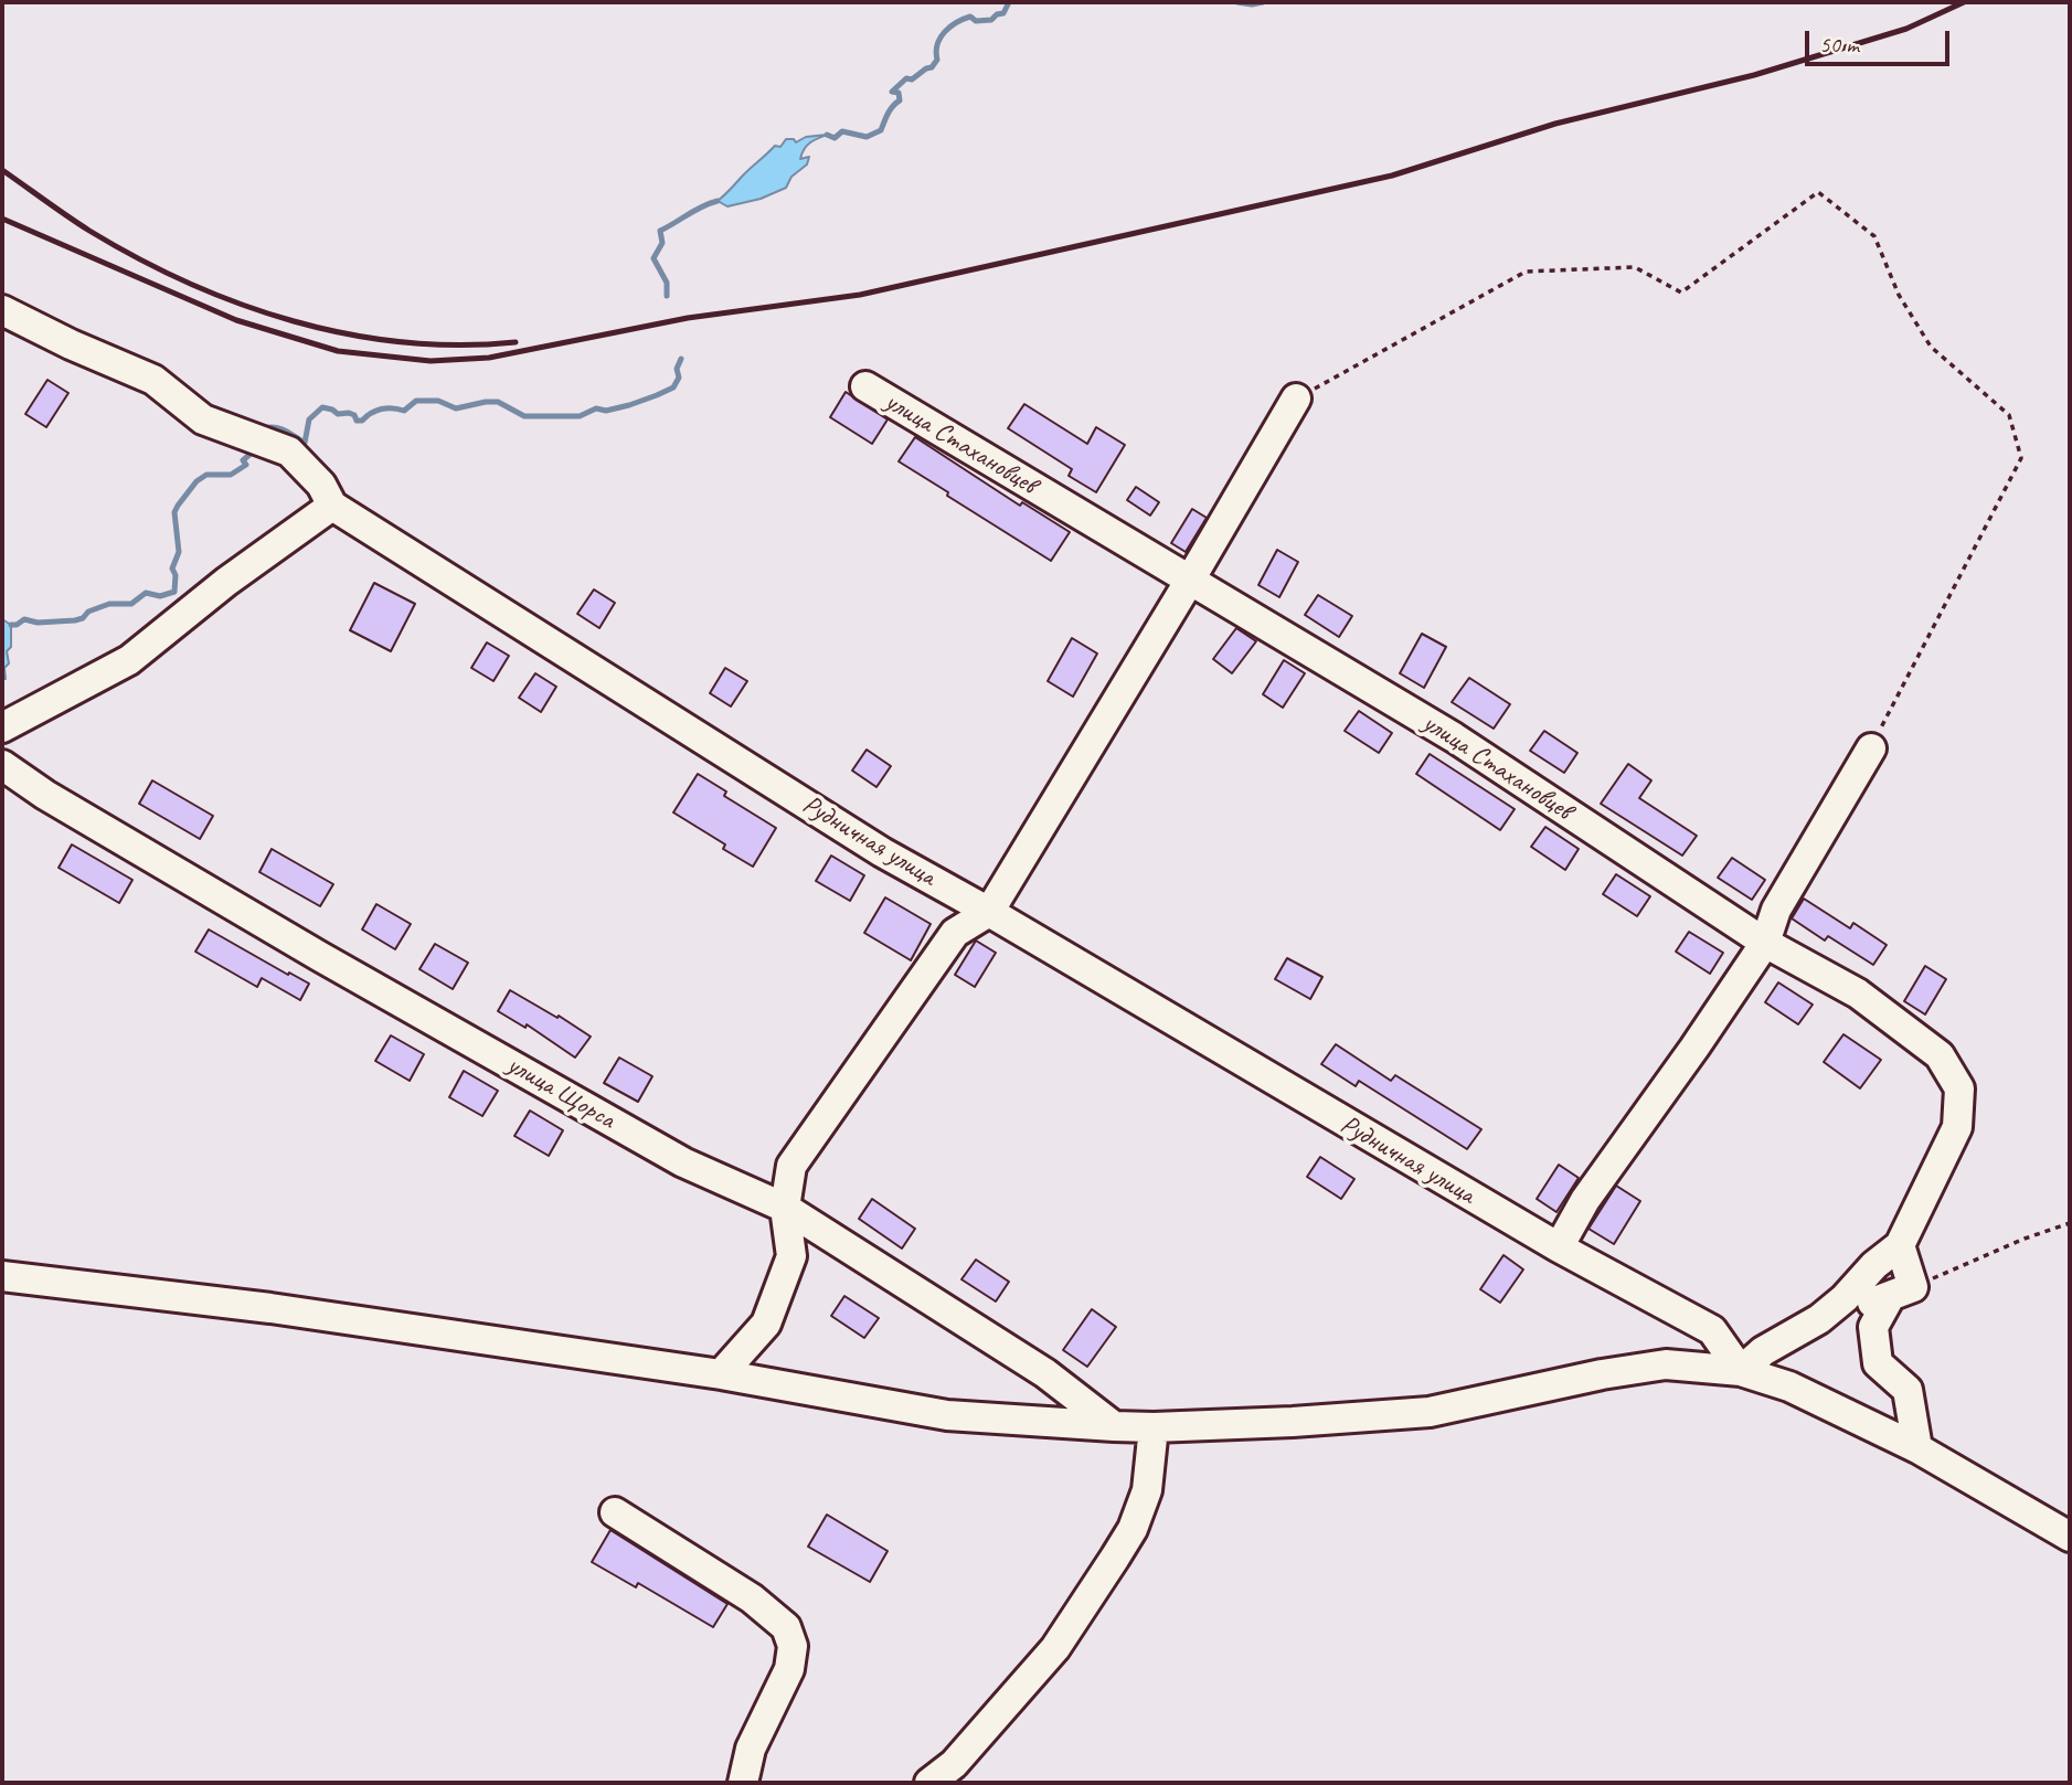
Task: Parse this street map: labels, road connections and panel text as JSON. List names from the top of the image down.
{
  "streets": {
    "street": ["улица Стахановцев", "Рудничная улица", "улица Щорса"]
  },
  "scale_bar": "50 m"
}
